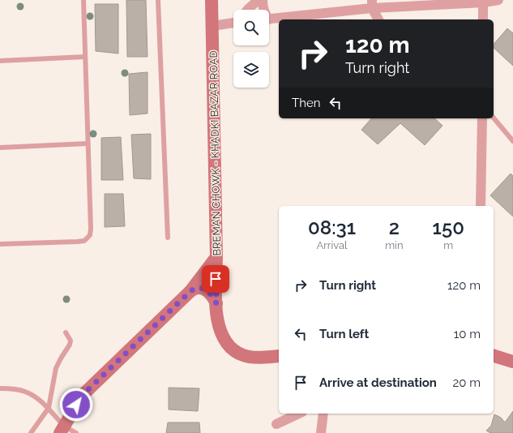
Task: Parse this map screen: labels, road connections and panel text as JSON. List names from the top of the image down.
{
  "streets": {
    "main road": ["BREMAN CHOWK - KHADKI BAZAR ROAD"]
  },
  "page": {
    "turn": ["120 m", "Turn right"],
    "then": "Then",
    "eta": [
      "08:31",
      "Arrival",
      "2",
      "min",
      "150",
      "m"
    ],
    "list": [
      {
        "name": "Turn right",
        "value": "120 m"
      },
      {
        "name": "Turn left",
        "value": "10 m"
      },
      {
        "name": "Arrive at destination",
        "value": "20 m"
      }
    ]
  }
}
